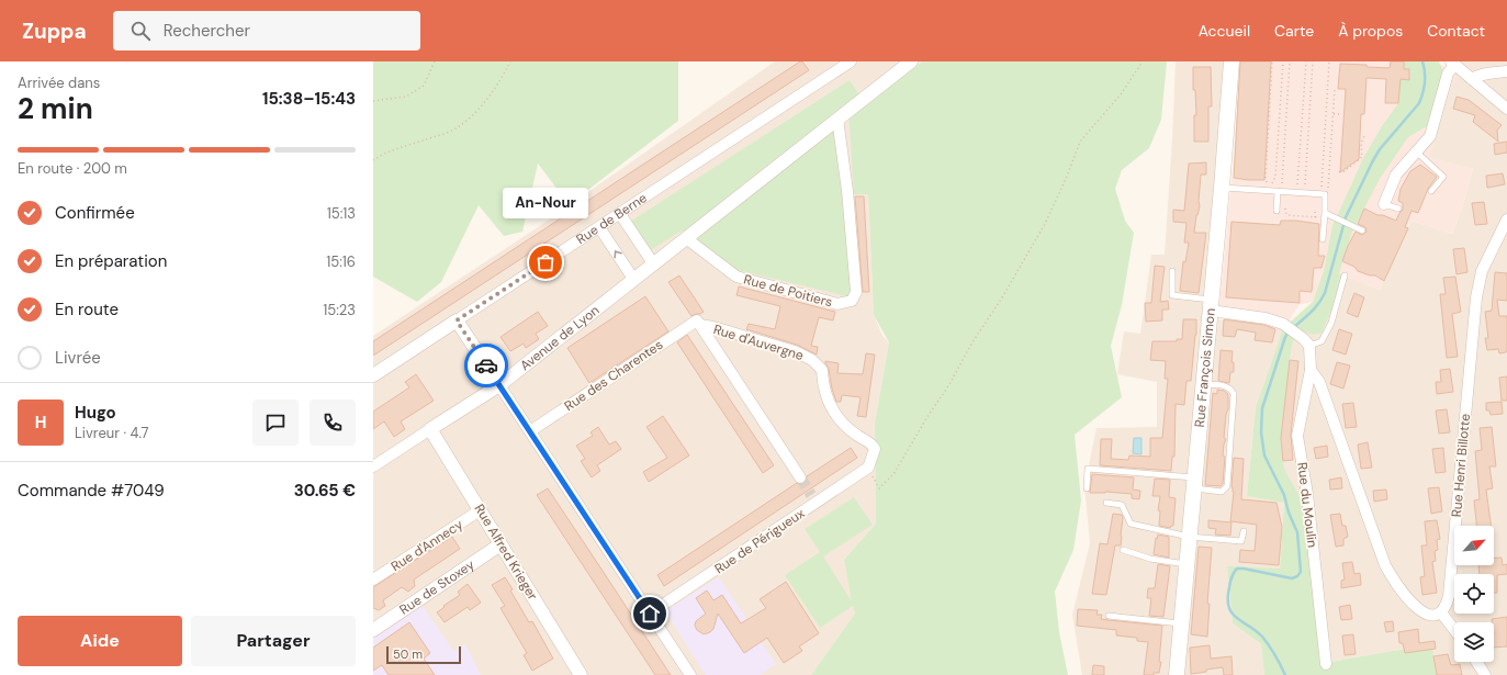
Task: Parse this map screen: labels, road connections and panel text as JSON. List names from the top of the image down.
{
  "streets": {
    "main road": ["Rue François Simon"],
    "street": [
      "Rue de Berne",
      "Rue de Poitiers",
      "Avenue de Lyon",
      "Rue d'Auvergne",
      "Rue des Charentes",
      "Rue Henri Billotte",
      "Rue du Moulin",
      "Rue de Périgueux",
      "Rue d'Annecy",
      "Rue Alfred Krieger",
      "Rue de Stoxey"
    ]
  },
  "crossings": [
    ["Rue de Poitiers", "Avenue de Lyon"],
    ["Avenue de Lyon", "Rue Alfred Krieger"],
    ["Rue d'Auvergne", "Rue des Charentes"],
    ["Rue d'Auvergne", "Rue de Périgueux"],
    ["Rue d'Annecy", "Rue Alfred Krieger"],
    ["Rue Alfred Krieger", "Rue de Stoxey"]
  ],
  "places": ["An-Nour"],
  "scale_bar": "50 m",
  "north": "top right",
  "page": {
    "header": "Zuppa",
    "search": "Rechercher",
    "nav": [
      "Accueil",
      "Carte",
      "À propos",
      "Contact"
    ],
    "heading": ["2 min", "Arrivée dans", "15:38–15:43"],
    "panel": [
      "Hugo",
      "Livreur · 4.7",
      "Commande #7049",
      "30.65 €"
    ],
    "bar": "En route · 200 m",
    "bubble": "An-Nour",
    "list": [
      ["Confirmée", "15:13"],
      ["En préparation", "15:16"],
      ["En route", "15:23"],
      "Livrée"
    ],
    "round": "H",
    "buttons": ["Aide", "Partager"],
    "scale": "50 m"
  }
}
